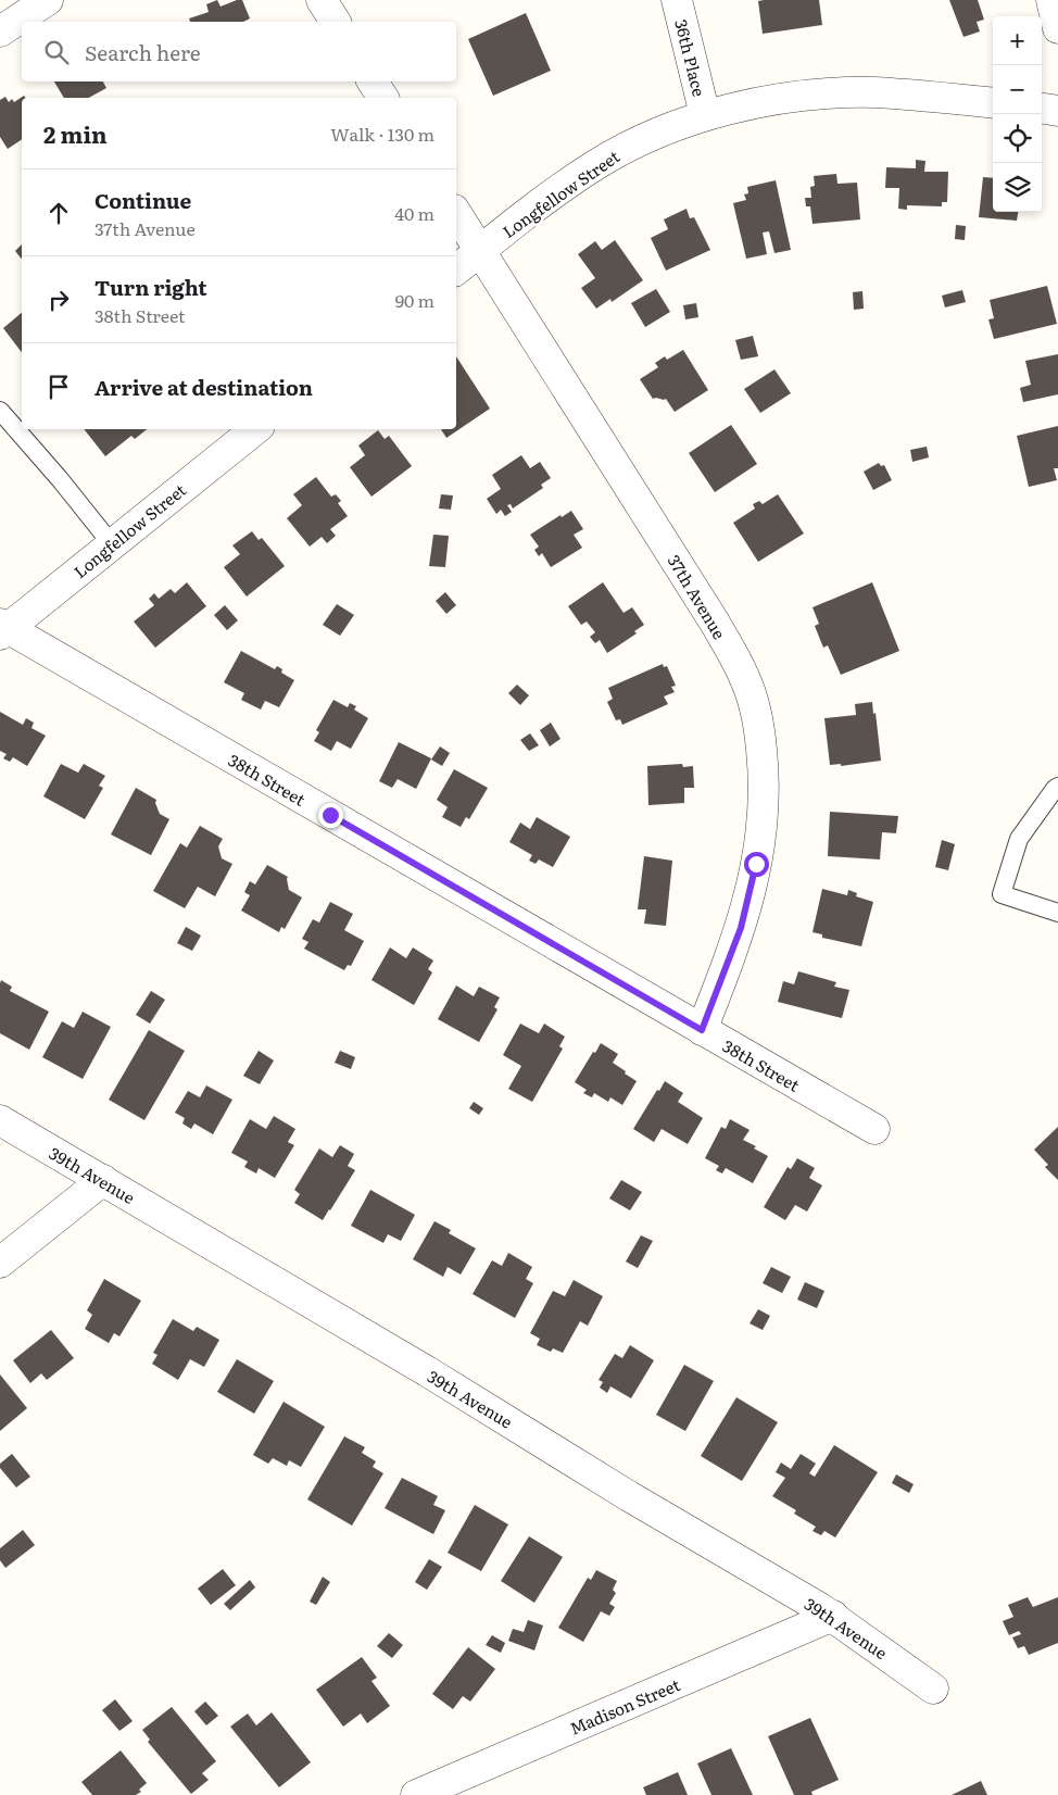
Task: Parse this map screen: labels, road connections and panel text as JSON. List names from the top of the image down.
{
  "streets": {
    "street": [
      "36th Place",
      "Longfellow Street",
      "37th Avenue",
      "38th Street",
      "39th Avenue",
      "Madison Street"
    ]
  },
  "crossings": [
    ["36th Place", "Longfellow Street"],
    ["Longfellow Street", "37th Avenue"],
    ["Longfellow Street", "38th Street"],
    ["37th Avenue", "38th Street"],
    ["39th Avenue", "Madison Street"]
  ],
  "page": {
    "map_buttons": ["+", "−"],
    "search": "Search here",
    "heading": ["2 min", "Walk · 130 m"],
    "list": [
      ["Continue", "37th Avenue", "40 m"],
      ["Turn right", "38th Street", "90 m"],
      "Arrive at destination"
    ]
  }
}
